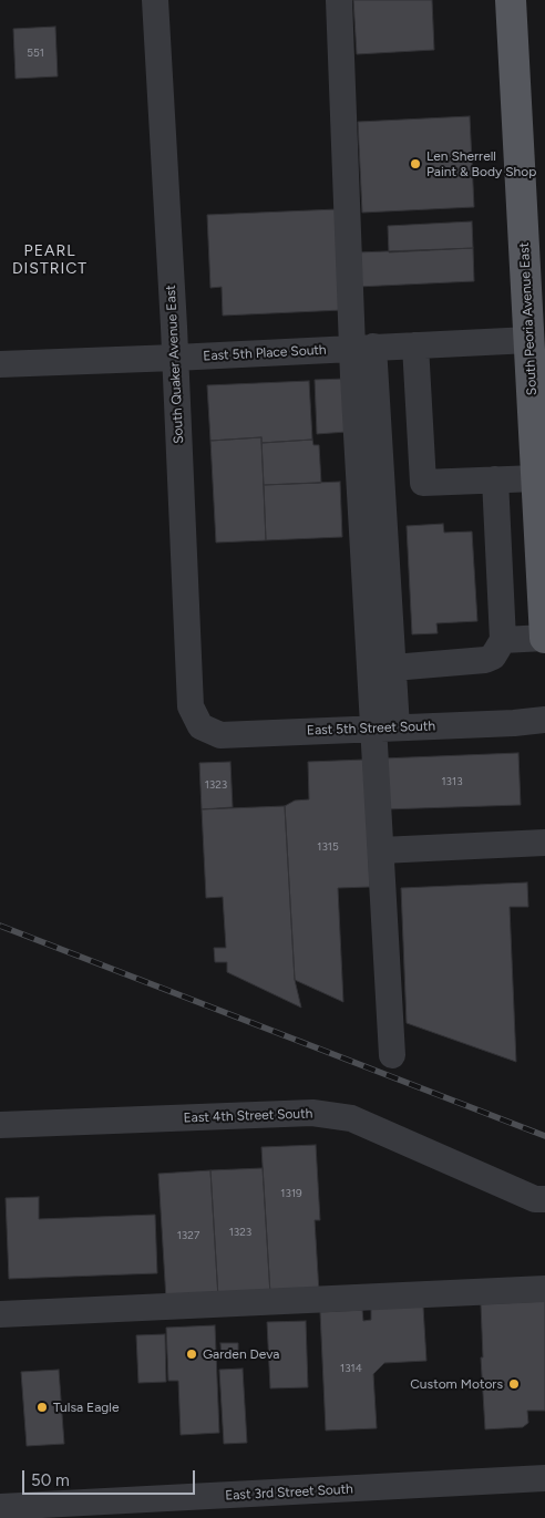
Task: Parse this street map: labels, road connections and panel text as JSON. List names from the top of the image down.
{
  "streets": {
    "main road": ["South Peoria Avenue East"],
    "street": [
      "East 5th Place South",
      "South Quaker Avenue East",
      "East 5th Street South",
      "East 4th Street South",
      "East 3rd Street South"
    ]
  },
  "crossings": [
    ["South Peoria Avenue East", "East 5th Place South"],
    ["East 5th Place South", "South Quaker Avenue East"],
    ["South Quaker Avenue East", "East 5th Street South"]
  ],
  "districts": ["PEARL DISTRICT"],
  "places": [
    "Len Sherrell Paint & Body Shop",
    "Garden Deva",
    "Custom Motors",
    "Tulsa Eagle"
  ],
  "house_numbers": [
    "551",
    "1313",
    "1323",
    "1315",
    "1319",
    "1323",
    "1327",
    "1314"
  ],
  "scale_bar": "50 m"
}
